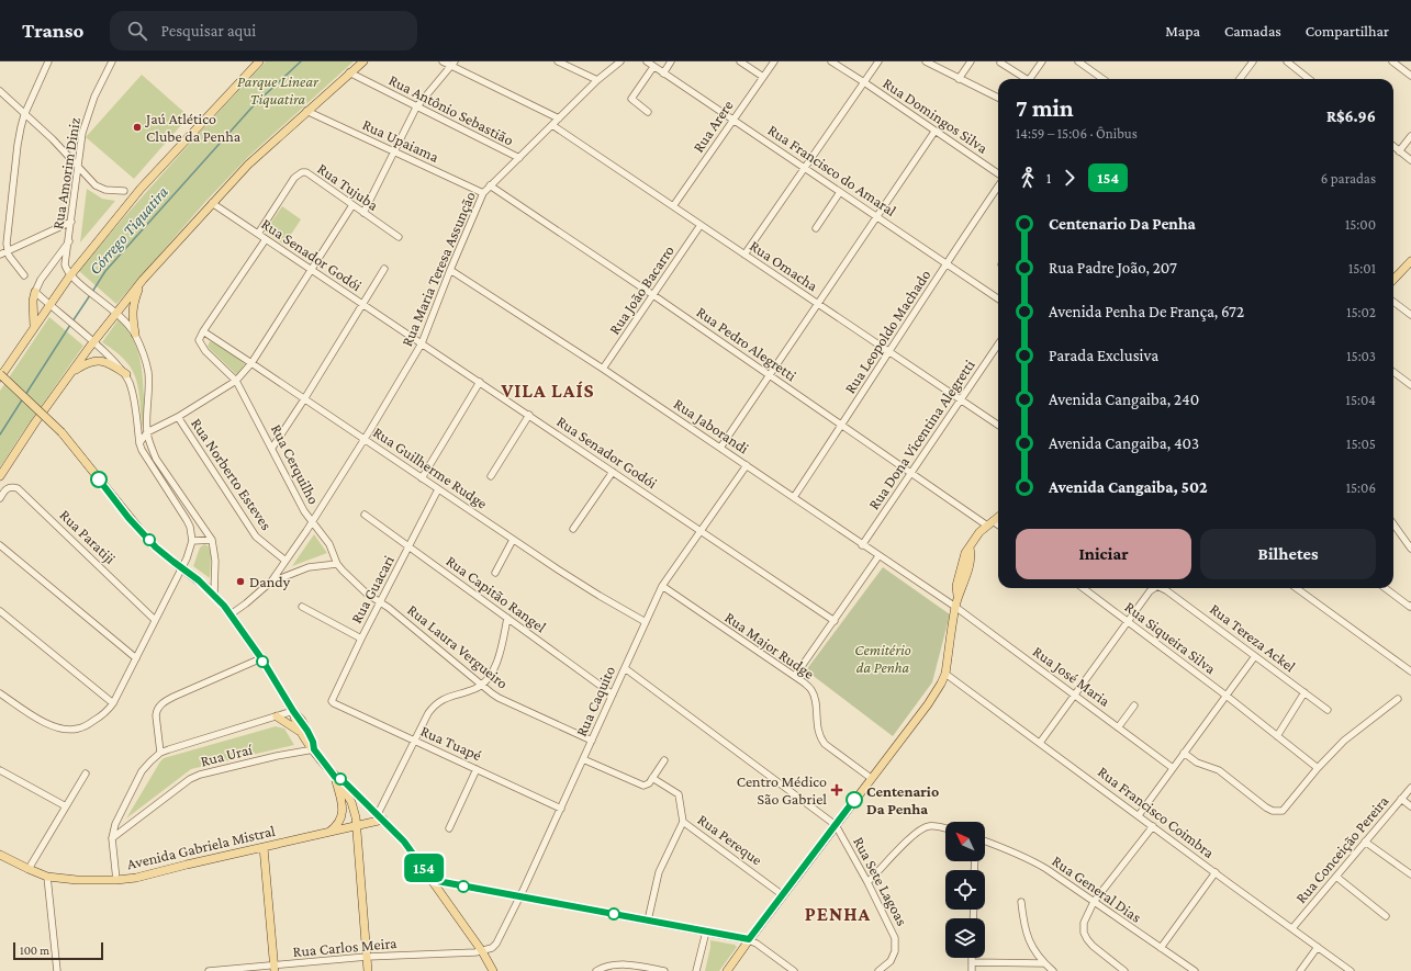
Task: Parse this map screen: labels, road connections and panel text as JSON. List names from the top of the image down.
{
  "streets": {
    "main road": ["Avenida Gabriela Mistral"],
    "street": [
      "Rua Antônio Sebastião",
      "Rua Domingos Silva",
      "Rua Arere",
      "Rua Upaiama",
      "Rua Francisco do Amaral",
      "Rua Amorim Diniz",
      "Rua Tujuba",
      "Rua Senador Godói",
      "Rua Omacha",
      "Rua Maria Teresa Assunção",
      "Rua João Bacarro",
      "Rua Leopoldo Machado",
      "Rua Pedro Alegretti",
      "Rua Jaborandi",
      "Rua Dona Vicentina Alegretti",
      "Rua Cerquilho",
      "Rua Guilherme Rudge",
      "Rua Norberto Esteves",
      "Rua Paratiji",
      "Rua Guacari",
      "Rua Capitão Rangel",
      "Rua Siqueira Silva",
      "Rua Tereza Ackel",
      "Rua Major Rudge",
      "Rua Laura Vergueiro",
      "Rua José Maria",
      "Rua Caquito",
      "Rua Tuapé",
      "Rua Uraí",
      "Rua Francisco Coimbra",
      "Rua Pereque",
      "Rua Conceição Pereira",
      "Rua Sete Lagoas",
      "Rua General Dias",
      "Rua Carlos Meira"
    ]
  },
  "crossings": [
    ["Rua Antônio Sebastião", "Rua Maria Teresa Assunção"],
    ["Rua Arere", "Rua Francisco do Amaral"],
    ["Rua Arere", "Rua Omacha"],
    ["Rua Upaiama", "Rua Maria Teresa Assunção"],
    ["Rua Francisco do Amaral", "Rua Leopoldo Machado"],
    ["Rua Tujuba", "Rua Senador Godói"],
    ["Rua Senador Godói", "Rua Maria Teresa Assunção"],
    ["Rua Senador Godói", "Rua Caquito"],
    ["Rua Omacha", "Rua Maria Teresa Assunção"],
    ["Rua Omacha", "Rua João Bacarro"],
    ["Rua Omacha", "Rua Leopoldo Machado"],
    ["Rua Omacha", "Rua Dona Vicentina Alegretti"],
    ["Rua Maria Teresa Assunção", "Rua Pedro Alegretti"],
    ["Rua Maria Teresa Assunção", "Rua Jaborandi"],
    ["Rua Maria Teresa Assunção", "Rua Cerquilho"],
    ["Rua Maria Teresa Assunção", "Rua Guilherme Rudge"],
    ["Rua Maria Teresa Assunção", "Rua Norberto Esteves"],
    ["Rua João Bacarro", "Rua Pedro Alegretti"],
    ["Rua João Bacarro", "Rua Jaborandi"],
    ["Rua Leopoldo Machado", "Rua Pedro Alegretti"],
    ["Rua Leopoldo Machado", "Rua Jaborandi"],
    ["Rua Pedro Alegretti", "Rua Dona Vicentina Alegretti"],
    ["Rua Jaborandi", "Rua Dona Vicentina Alegretti"],
    ["Rua Jaborandi", "Rua José Maria"],
    ["Rua Jaborandi", "Rua Caquito"],
    ["Rua Cerquilho", "Rua Guilherme Rudge"],
    ["Rua Cerquilho", "Rua Guacari"],
    ["Rua Cerquilho", "Rua Laura Vergueiro"],
    ["Rua Guilherme Rudge", "Rua Guacari"],
    ["Rua Guilherme Rudge", "Rua Caquito"],
    ["Rua Guacari", "Rua Capitão Rangel"],
    ["Rua Guacari", "Rua Laura Vergueiro"],
    ["Rua Guacari", "Rua Tuapé"],
    ["Rua Capitão Rangel", "Rua Caquito"],
    ["Rua Siqueira Silva", "Rua Tereza Ackel"],
    ["Rua Major Rudge", "Rua Caquito"],
    ["Rua Laura Vergueiro", "Rua Caquito"],
    ["Rua Caquito", "Rua Tuapé"],
    ["Rua Caquito", "Rua Carlos Meira"],
    ["Rua Francisco Coimbra", "Rua Conceição Pereira"]
  ],
  "districts": ["VILA LAÍS", "PENHA"],
  "water": ["Córrego Tiquatira"],
  "parks": ["Parque Linear Tiquatira", "Cemitério da Penha"],
  "places": {
    "other": ["Jaú Atlético Clube da Penha", "Dandy", "Centenario Da Penha"],
    "health": ["Centro Médico São Gabriel"]
  },
  "lines": ["bus line 154"],
  "scale_bar": "100 m",
  "north": "top left",
  "page": {
    "header": "Transo",
    "search": "Pesquisar aqui",
    "nav": ["Mapa", "Camadas", "Compartilhar"],
    "on_map": "154",
    "heading": ["7 min", "14:59 – 15:06 · Ônibus", "R$6.96"],
    "legs": ["1", "154", "6 paradas"],
    "list": [
      {
        "name": "Centenario Da Penha",
        "value": "15:00"
      },
      {
        "name": "Rua Padre João, 207",
        "value": "15:01"
      },
      {
        "name": "Avenida Penha De França, 672",
        "value": "15:02"
      },
      {
        "name": "Parada Exclusiva",
        "value": "15:03"
      },
      {
        "name": "Avenida Cangaiba, 240",
        "value": "15:04"
      },
      {
        "name": "Avenida Cangaiba, 403",
        "value": "15:05"
      },
      {
        "name": "Avenida Cangaiba, 502",
        "value": "15:06"
      }
    ],
    "buttons": ["Iniciar", "Bilhetes"],
    "scale": "100 m"
  }
}
